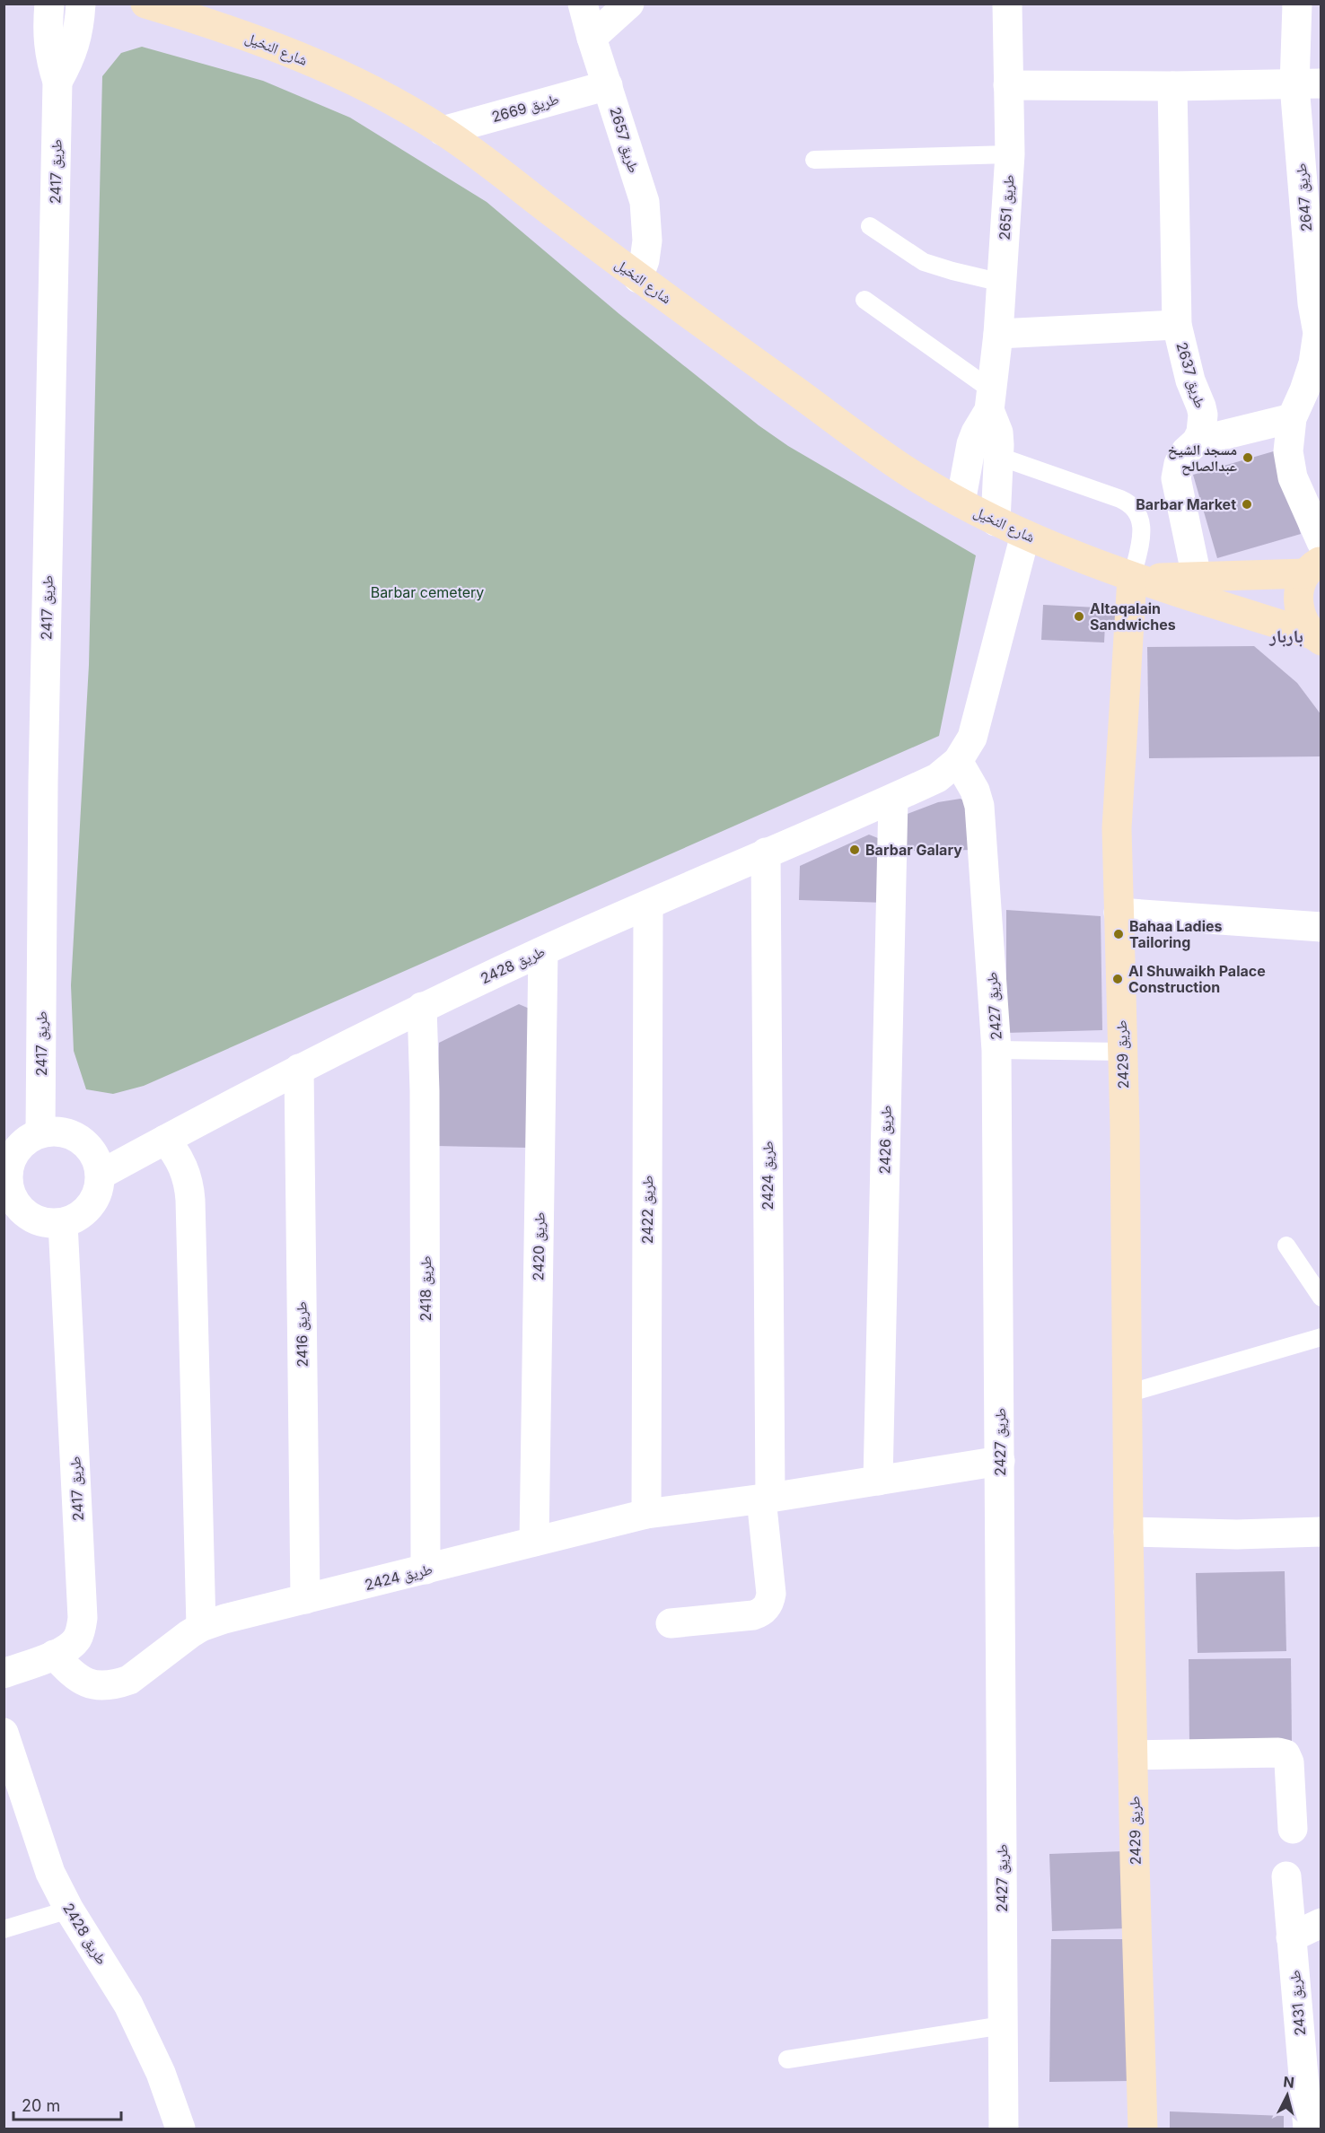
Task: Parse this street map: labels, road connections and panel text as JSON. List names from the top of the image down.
{
  "streets": {
    "street": [
      "شارع النخيل",
      "طريق 2669",
      "طريق 2657",
      "طريق 2417",
      "طريق 2647",
      "طريق 2651",
      "طريق 2637",
      "طريق 2428",
      "طريق 2427",
      "طريق 2429",
      "طريق 2426",
      "طريق 2424",
      "طريق 2422",
      "طريق 2420",
      "طريق 2418",
      "طريق 2416",
      "طريق 2431"
    ]
  },
  "crossings": [
    ["شارع النخيل", "طريق 2669"],
    ["شارع النخيل", "طريق 2657"],
    ["شارع النخيل", "طريق 2651"],
    ["شارع النخيل", "طريق 2637"],
    ["شارع النخيل", "طريق 2429"],
    ["طريق 2669", "طريق 2657"],
    ["طريق 2417", "طريق 2428"],
    ["طريق 2417", "طريق 2424"],
    ["طريق 2651", "طريق 2637"],
    ["طريق 2428", "طريق 2427"],
    ["طريق 2428", "طريق 2426"],
    ["طريق 2428", "طريق 2424"],
    ["طريق 2428", "طريق 2422"],
    ["طريق 2428", "طريق 2420"],
    ["طريق 2428", "طريق 2418"],
    ["طريق 2428", "طريق 2416"],
    ["طريق 2427", "طريق 2424"],
    ["طريق 2426", "طريق 2424"],
    ["طريق 2424", "طريق 2422"],
    ["طريق 2424", "طريق 2420"],
    ["طريق 2424", "طريق 2418"],
    ["طريق 2424", "طريق 2416"]
  ],
  "districts": ["باربار"],
  "parks": ["Barbar cemetery"],
  "places": [
    "مسجد الشيخ عبدالصالح",
    "Barbar Market",
    "Altaqalain Sandwiches",
    "Barbar Galary",
    "Bahaa Ladies Tailoring",
    "Al Shuwaikh Palace Construction"
  ],
  "scale_bar": "20 m",
  "north": "top"
}
